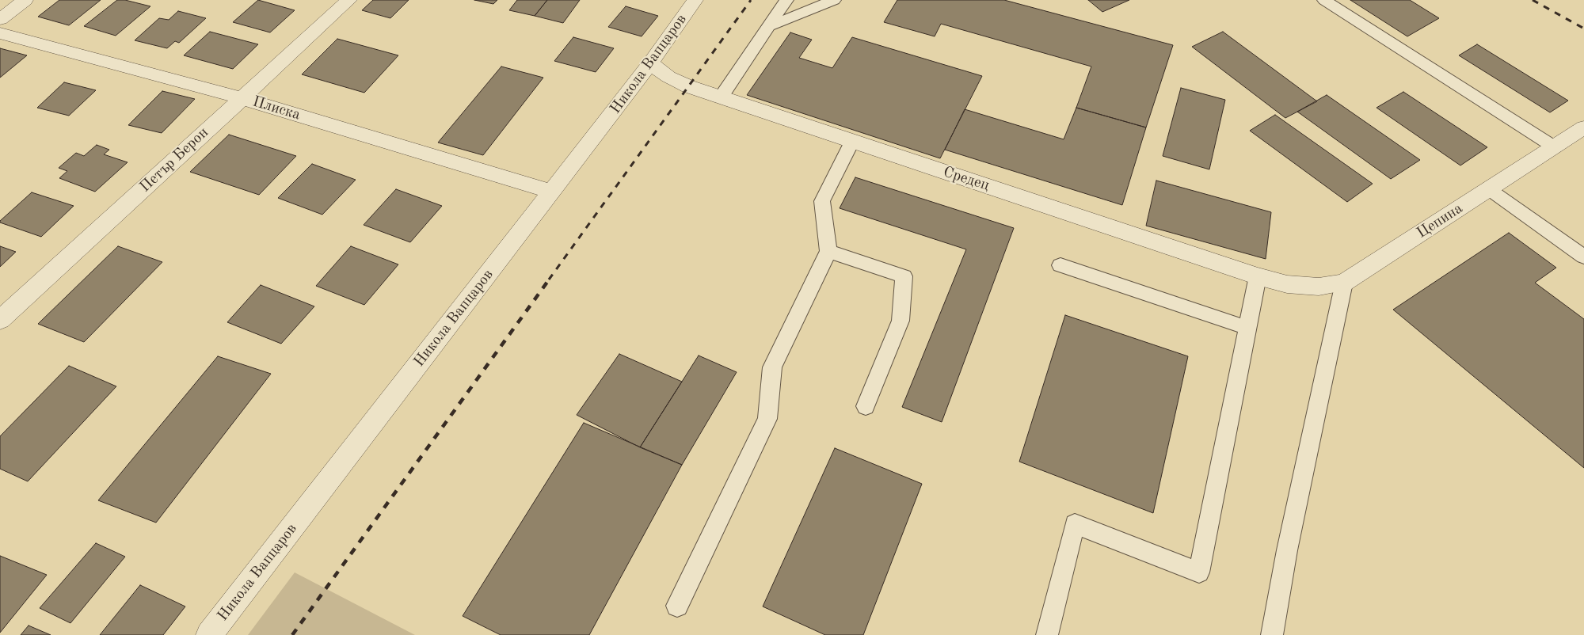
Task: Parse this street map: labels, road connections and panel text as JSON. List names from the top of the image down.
{
  "streets": {
    "street": [
      "Никола Вапцаров",
      "Плиска",
      "Петър Берон",
      "Средец",
      "Цепина"
    ]
  },
  "crossings": [
    ["Никола Вапцаров", "Плиска"],
    ["Никола Вапцаров", "Средец"],
    ["Плиска", "Петър Берон"],
    ["Средец", "Цепина"]
  ]
}
